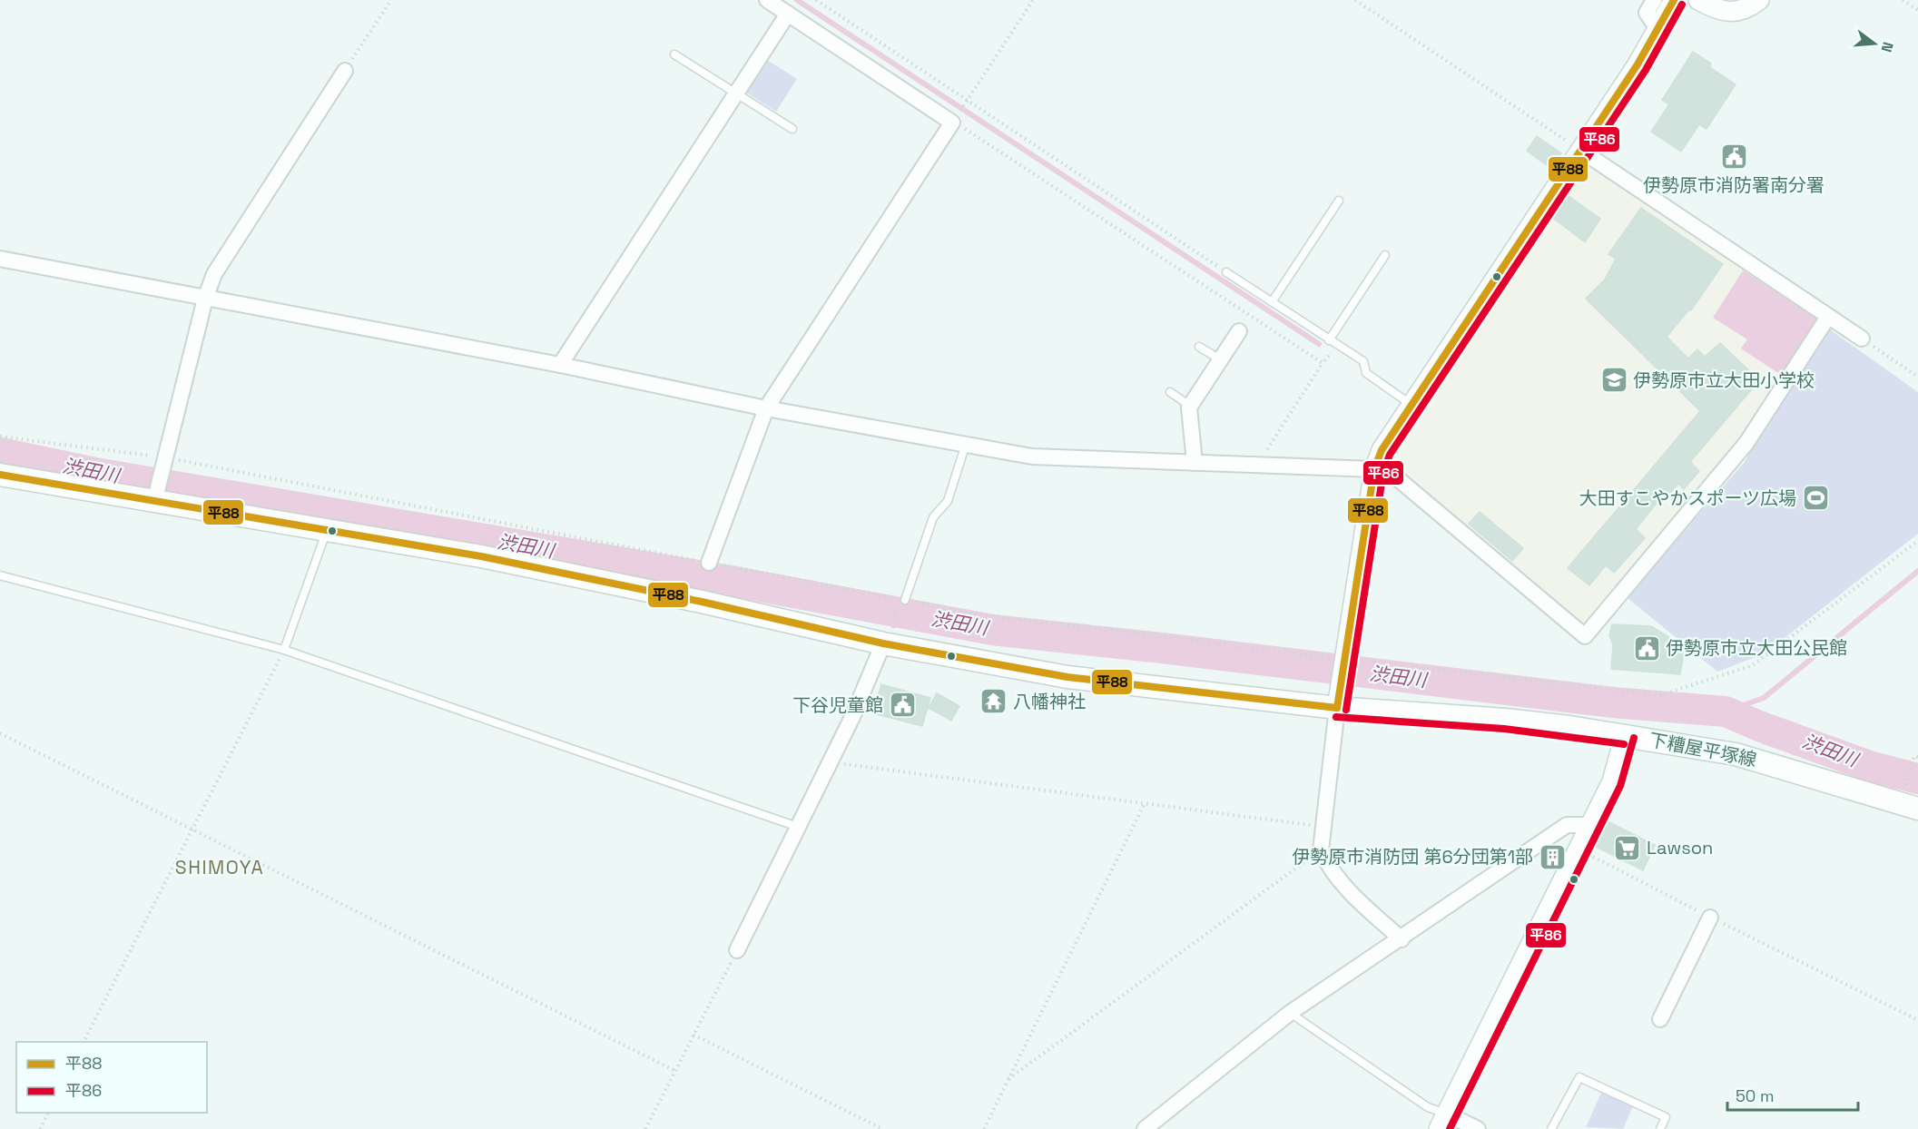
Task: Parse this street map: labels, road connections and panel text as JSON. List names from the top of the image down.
{
  "streets": {
    "main road": ["下糟屋平塚線"]
  },
  "districts": ["SHIMOYA"],
  "water": ["渋田川"],
  "places": {
    "public building": ["伊勢原市消防署南分署", "伊勢原市立大田公民館", "下谷児童館"],
    "school or university": ["伊勢原市立大田小学校"],
    "sports": ["大田すこやかスポーツ広場"],
    "temple": ["八幡神社"],
    "supermarket": ["Lawson"],
    "building": ["伊勢原市消防団 第6分団第1部"]
  },
  "lines": ["transit line 平88", "transit line 平86"],
  "legend": ["平88", "平86"],
  "scale_bar": "50 m",
  "north": "right"
}
